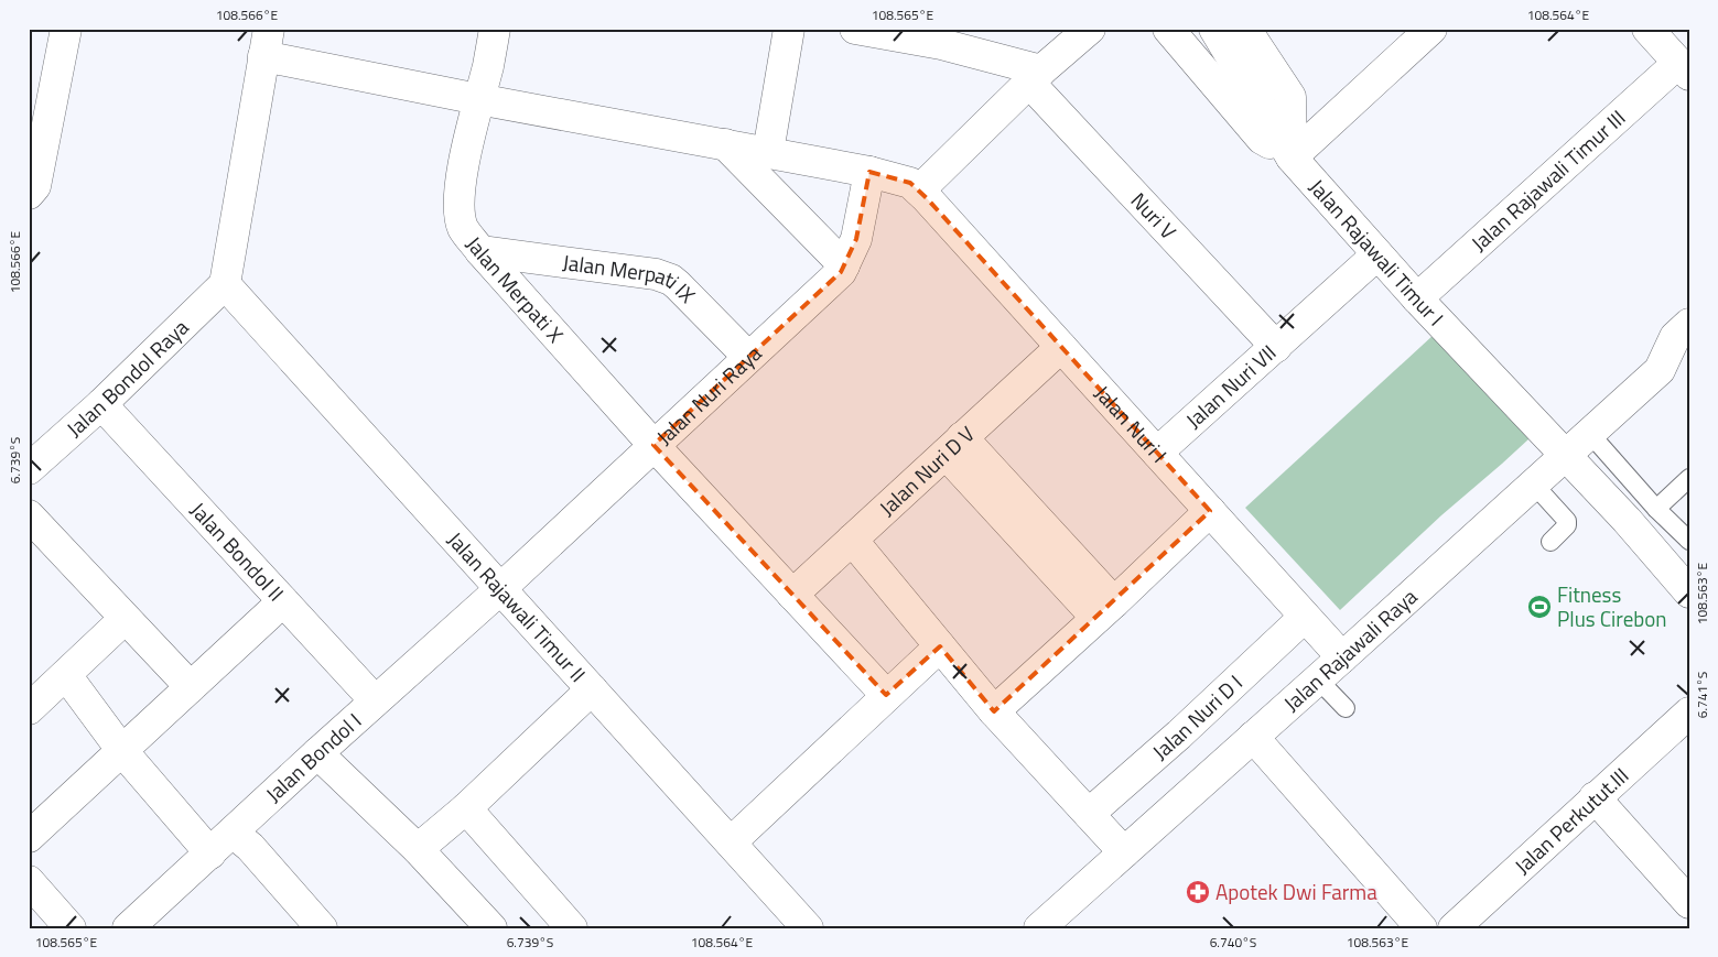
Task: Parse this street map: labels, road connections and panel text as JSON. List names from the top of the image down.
{
  "streets": {
    "main road": [
      "Jalan Rajawali Timur III",
      "Nuri V",
      "Jalan Rajawali Timur I",
      "Jalan Merpati IX",
      "Jalan Merpati X",
      "Jalan Bondol Raya",
      "Jalan Nuri VII",
      "Jalan Nuri Raya",
      "Jalan Nuri I",
      "Jalan Nuri D V",
      "Jalan Bondol II",
      "Jalan Rajawali Timur II",
      "Jalan Rajawali Raya",
      "Jalan Nuri D I",
      "Jalan Bondol I",
      "Jalan Perkutut.III"
    ]
  },
  "crossings": [
    ["Jalan Rajawali Timur III", "Jalan Rajawali Timur I"],
    ["Nuri V", "Jalan Nuri VII"],
    ["Jalan Rajawali Timur I", "Jalan Nuri VII"],
    ["Jalan Rajawali Timur I", "Jalan Rajawali Raya"],
    ["Jalan Merpati IX", "Jalan Merpati X"],
    ["Jalan Merpati IX", "Jalan Nuri Raya"],
    ["Jalan Merpati X", "Jalan Nuri Raya"],
    ["Jalan Merpati X", "Jalan Nuri D V"],
    ["Jalan Bondol Raya", "Jalan Bondol II"],
    ["Jalan Bondol Raya", "Jalan Rajawali Timur II"],
    ["Jalan Nuri VII", "Jalan Nuri I"],
    ["Jalan Nuri Raya", "Jalan Rajawali Timur II"],
    ["Jalan Nuri Raya", "Jalan Bondol I"],
    ["Jalan Nuri I", "Jalan Nuri D V"],
    ["Jalan Nuri I", "Jalan Rajawali Raya"],
    ["Jalan Nuri I", "Jalan Nuri D I"],
    ["Jalan Bondol II", "Jalan Bondol I"],
    ["Jalan Rajawali Timur II", "Jalan Bondol I"]
  ],
  "places": {
    "sports": ["Fitness Plus Cirebon"],
    "pharmacy": ["Apotek Dwi Farma"]
  },
  "coordinates": [
    "108.566°E",
    "108.565°E",
    "108.564°E",
    "6.739°S",
    "108.563°E",
    "6.741°S",
    "6.740°S"
  ]
}
